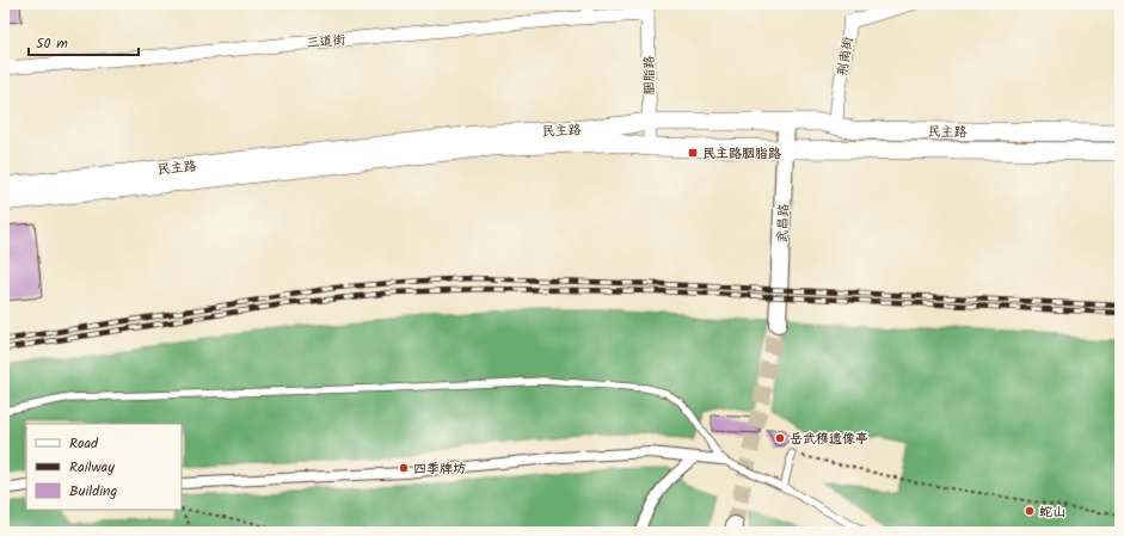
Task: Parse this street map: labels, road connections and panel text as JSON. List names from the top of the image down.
{
  "streets": {
    "main road": ["民主路"],
    "street": [
      "三道街",
      "荆南街",
      "胭脂路",
      "武昌路"
    ]
  },
  "crossings": [
    ["三道街", "胭脂路"],
    ["荆南街", "民主路"],
    ["胭脂路", "民主路"],
    ["民主路", "武昌路"]
  ],
  "places": {
    "transit": ["民主路胭脂路"],
    "other": ["岳武穆遗像亭", "四季牌坊", "蛇山"]
  },
  "legend": ["Road", "Railway", "Building"],
  "scale_bar": "50 m"
}
